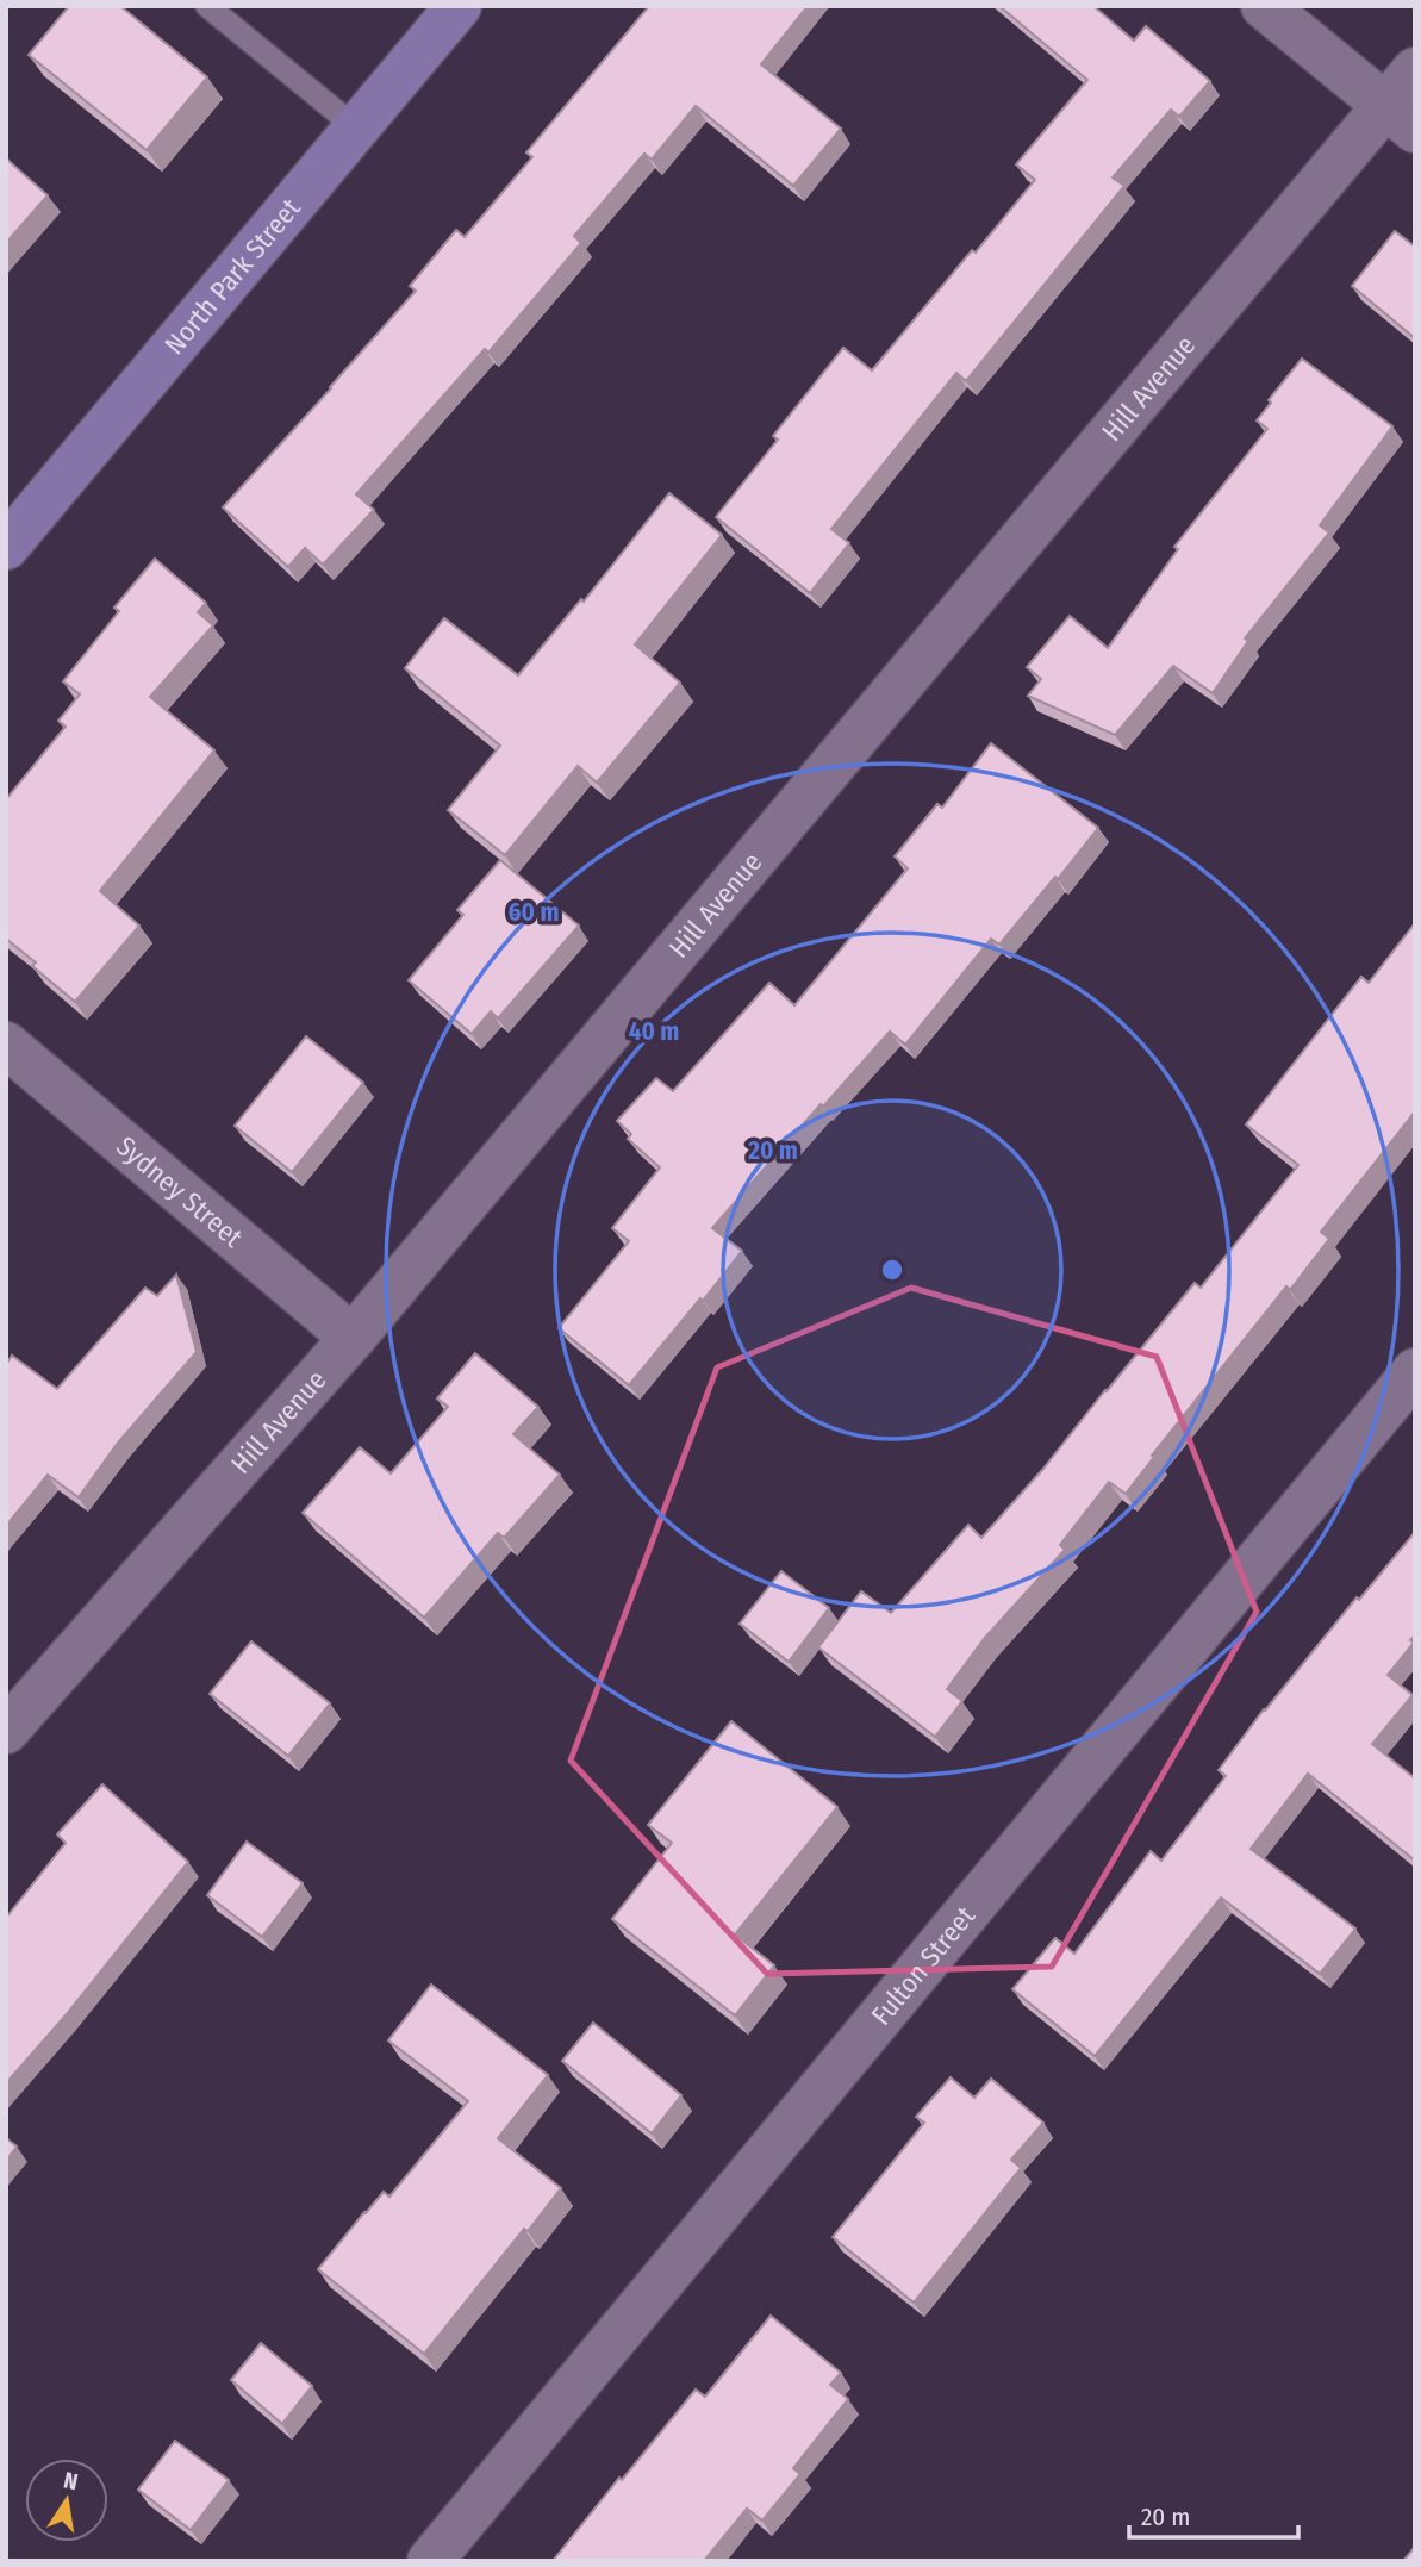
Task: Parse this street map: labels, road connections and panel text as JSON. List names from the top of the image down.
{
  "streets": {
    "main road": ["North Park Street"],
    "street": ["Hill Avenue", "Sydney Street", "Fulton Street"]
  },
  "crossings": [
    ["Hill Avenue", "Sydney Street"]
  ],
  "scale_bar": "20 m",
  "north": "top",
  "rings": ["60 m", "40 m", "20 m"]
}
